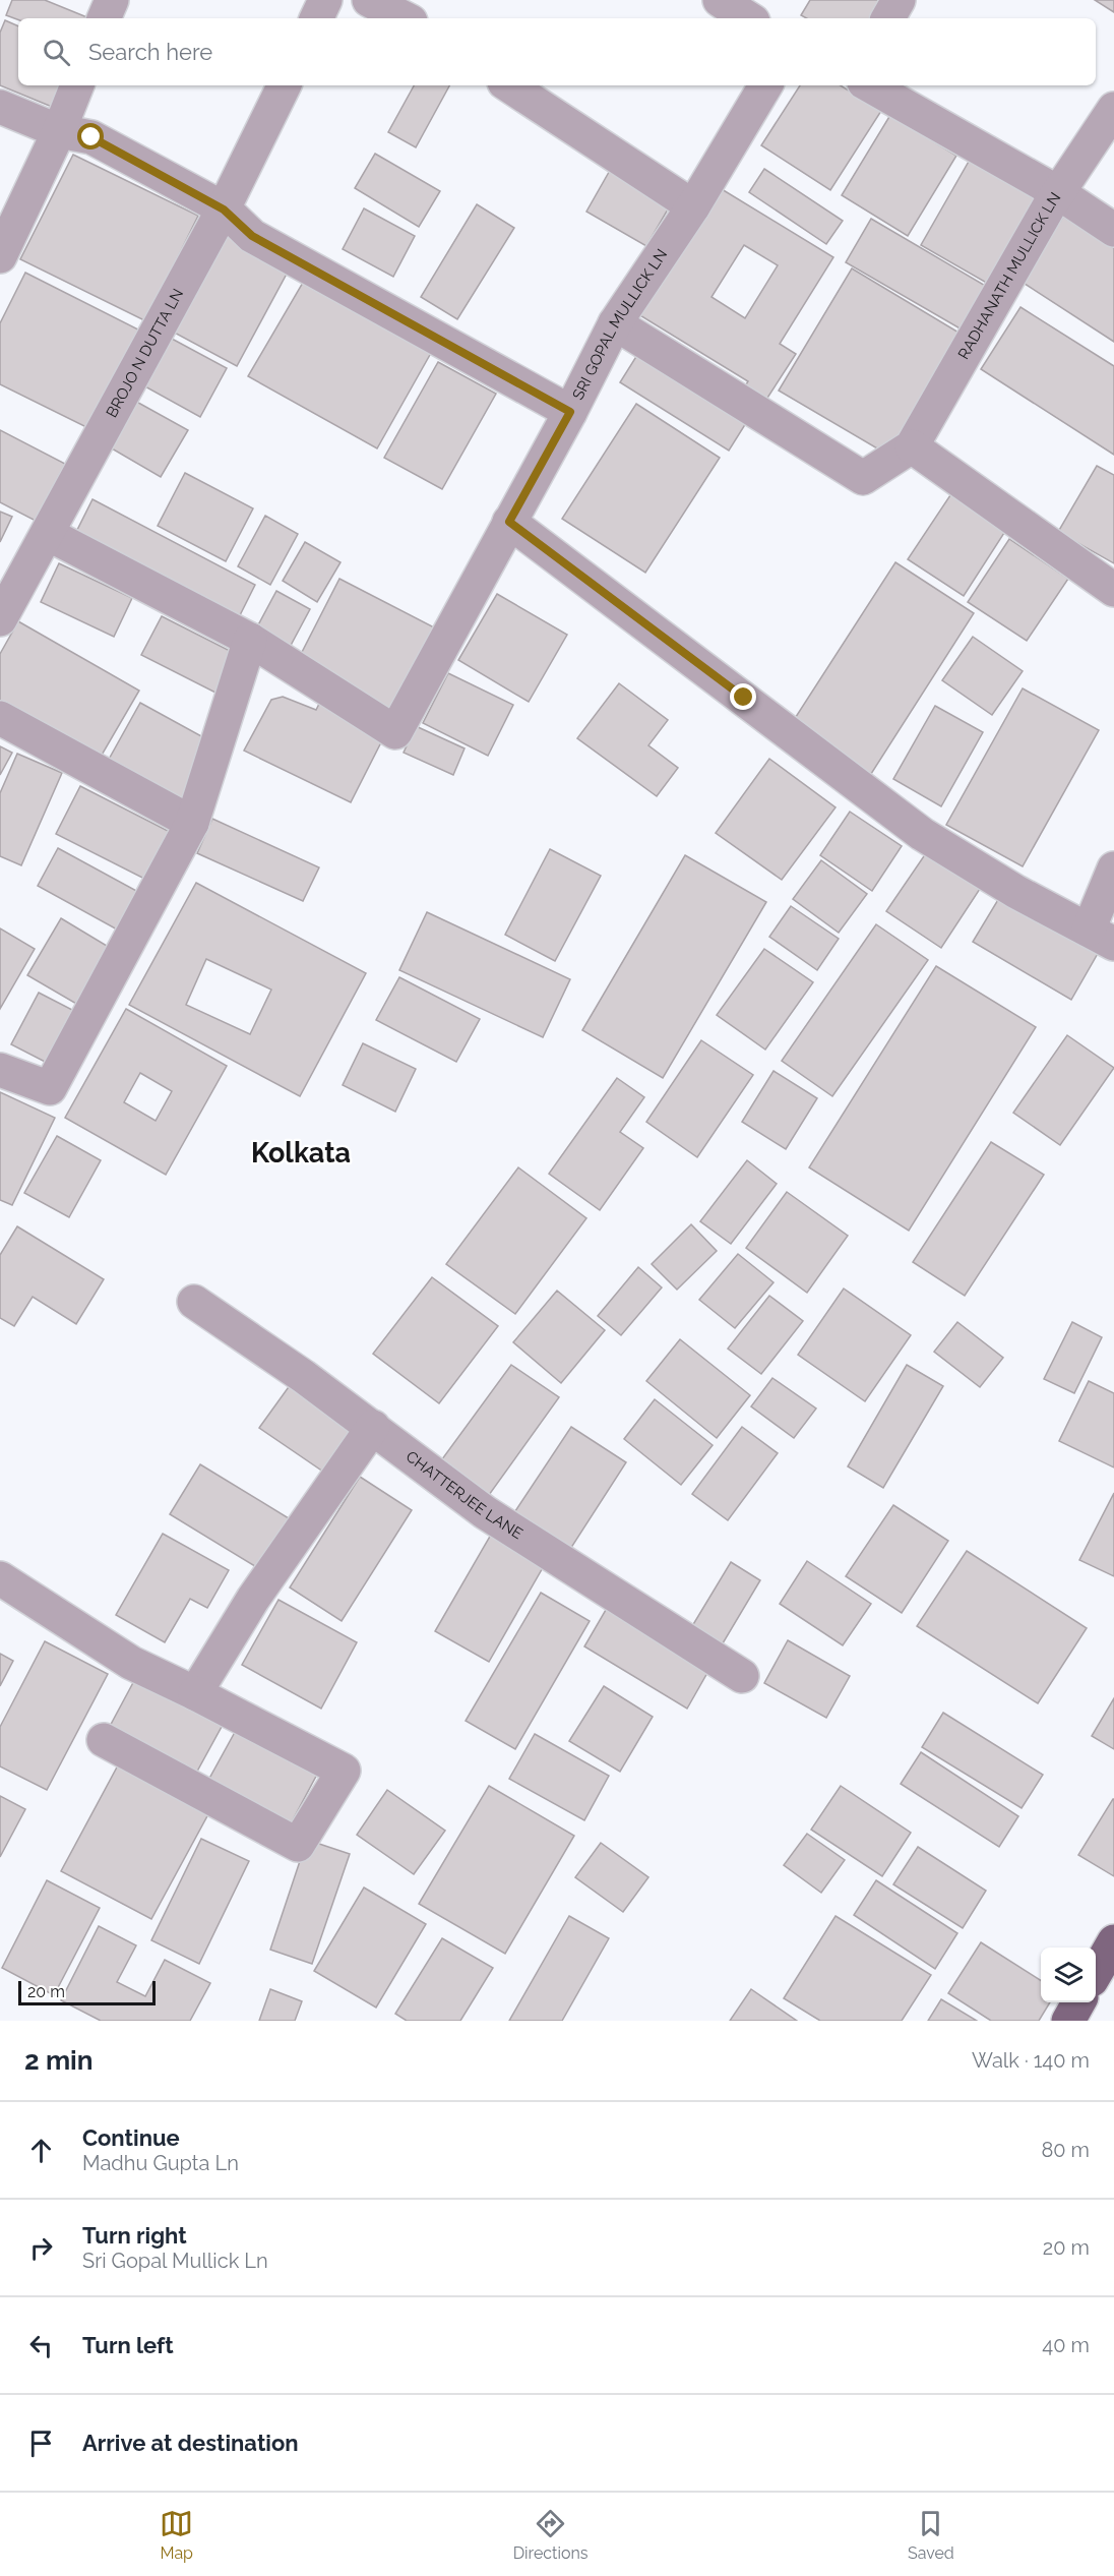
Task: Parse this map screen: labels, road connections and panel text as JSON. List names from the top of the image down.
{
  "streets": {
    "street": [
      "RADHANATH MULLICK LN",
      "SRI GOPAL MULLICK LN",
      "BROJO N DUTTA LN",
      "CHATTERJEE LANE"
    ]
  },
  "districts": ["Kolkata"],
  "scale_bar": "20 m",
  "page": {
    "search": "Search here",
    "scale": "20 m",
    "heading": ["2 min", "Walk · 140 m"],
    "list": [
      ["Continue", "Madhu Gupta Ln", "80 m"],
      ["Turn right", "Sri Gopal Mullick Ln", "20 m"],
      ["Turn left", "40 m"],
      "Arrive at destination"
    ],
    "nav": ["Map", "Directions", "Saved"]
  }
}
